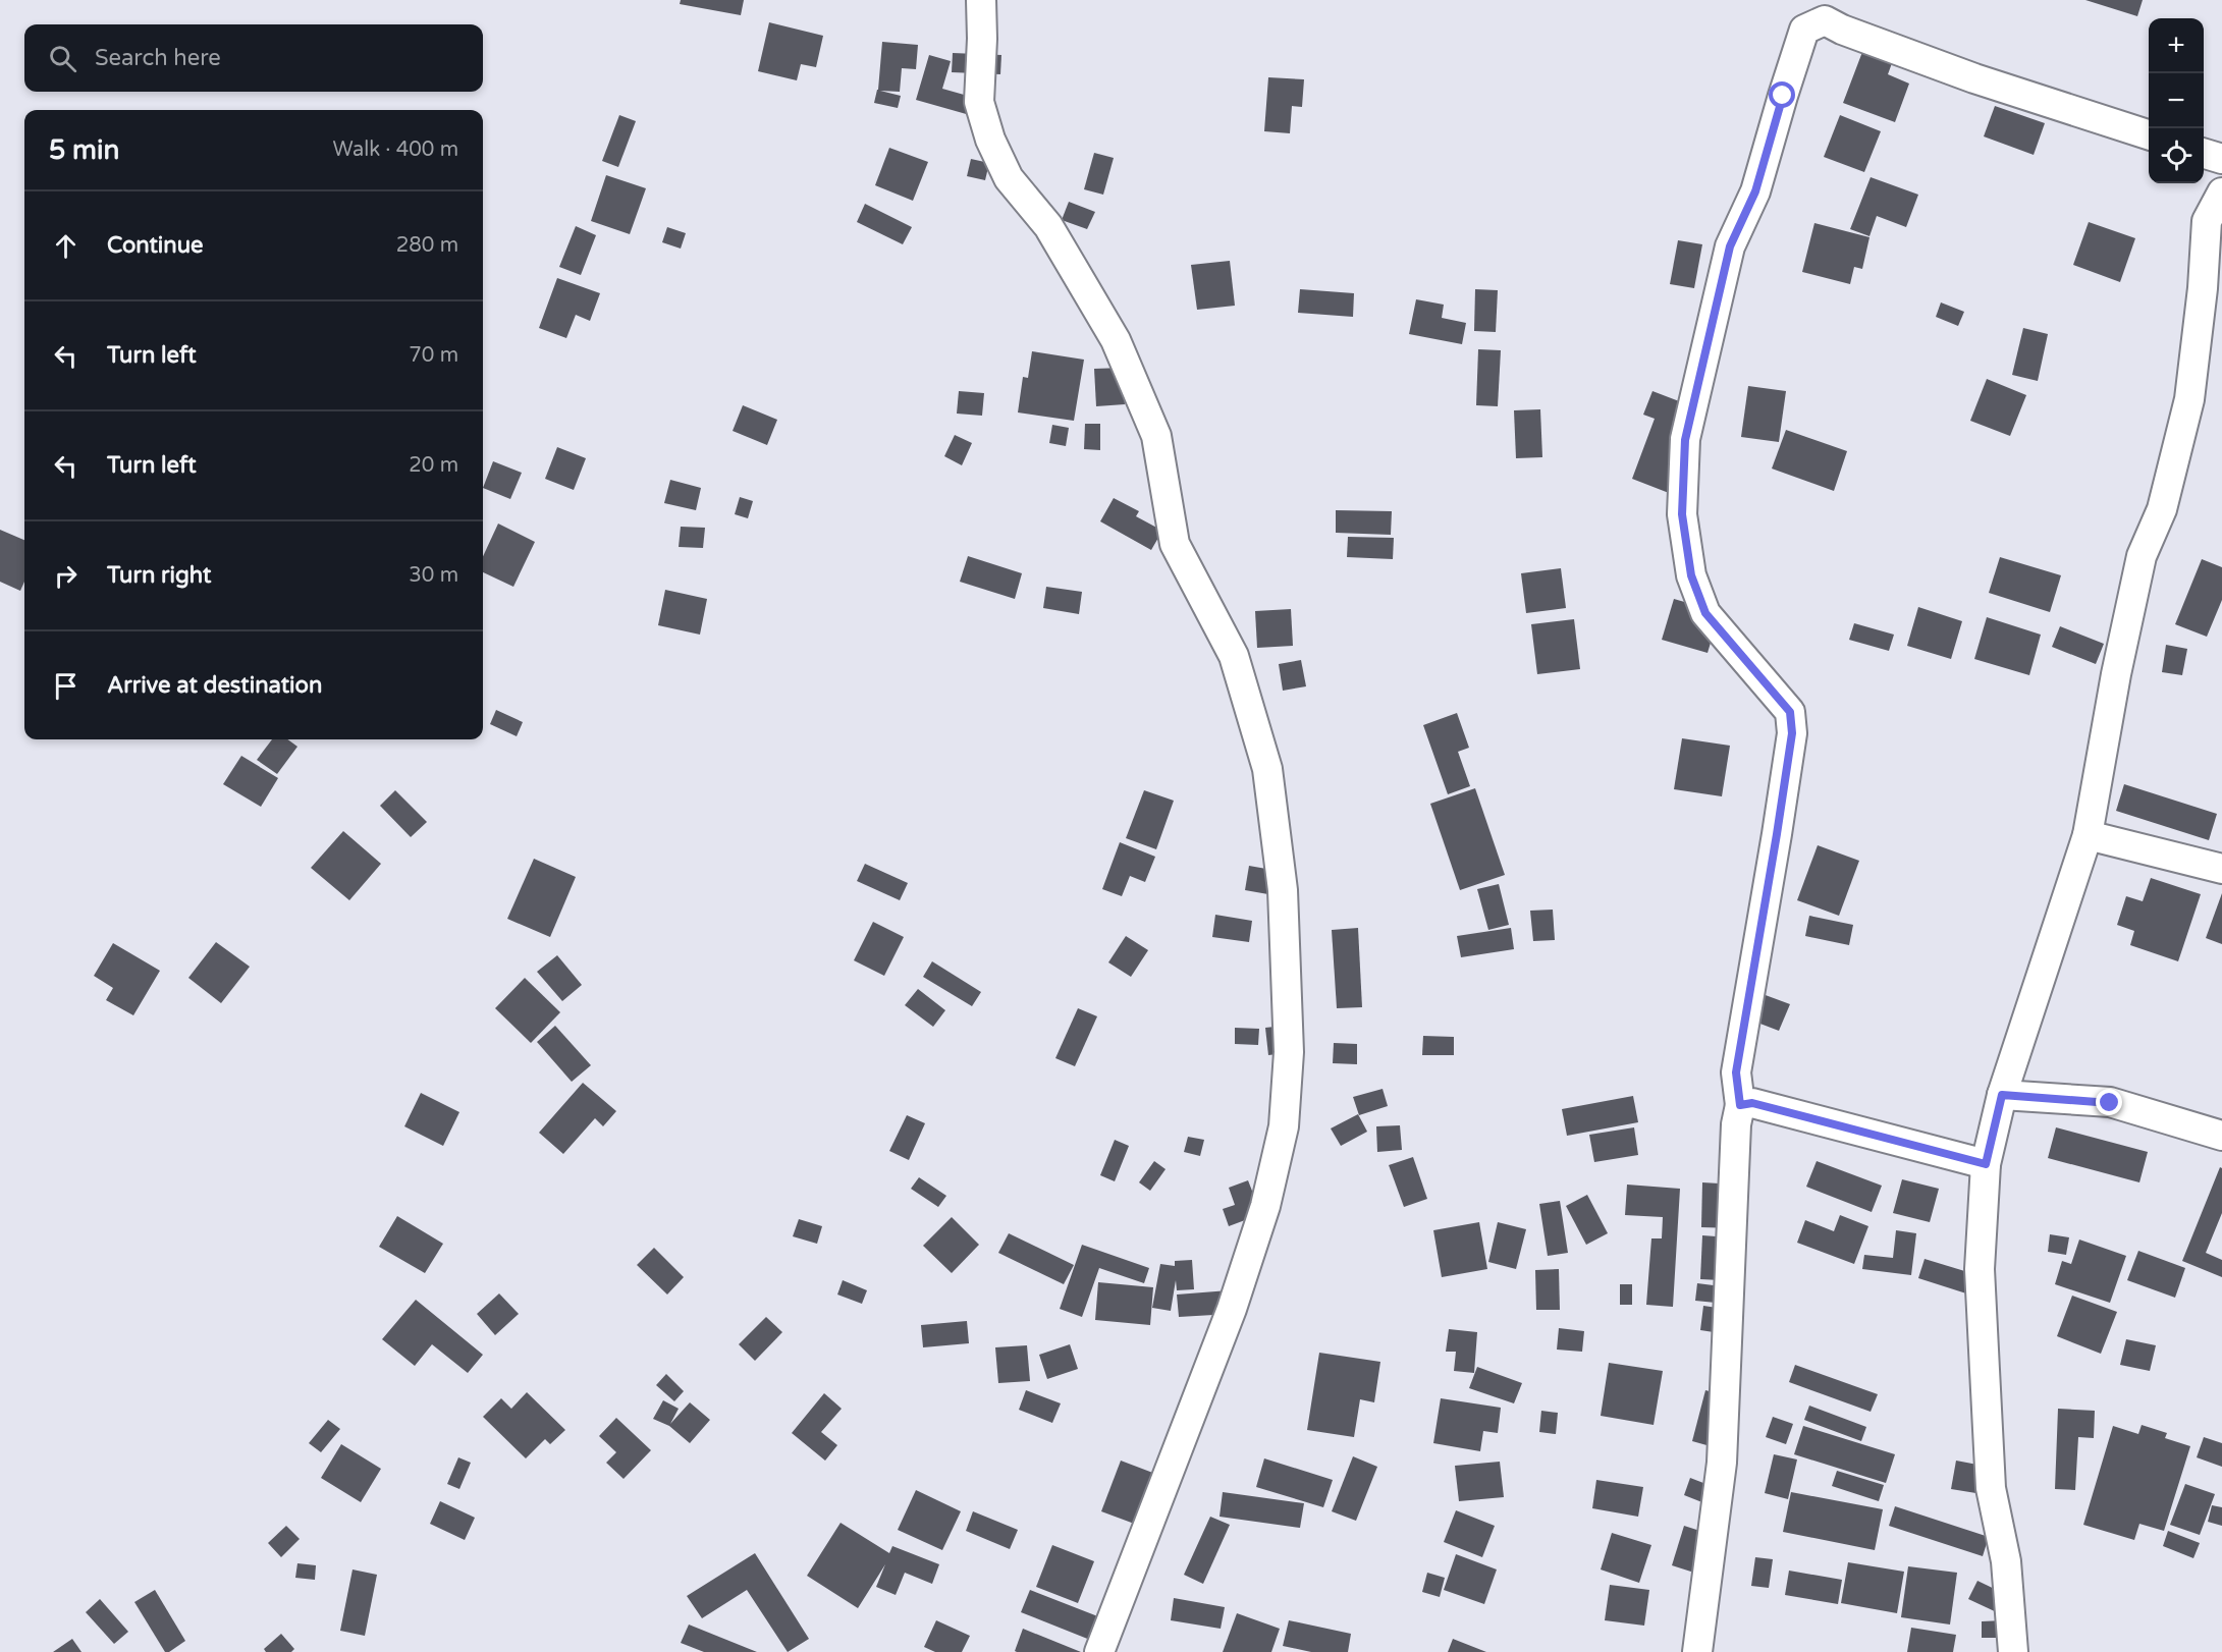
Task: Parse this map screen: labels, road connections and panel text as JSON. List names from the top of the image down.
{
  "page": {
    "map_buttons": ["+", "−"],
    "search": "Search here",
    "heading": ["5 min", "Walk · 400 m"],
    "list": [
      ["Continue", "280 m"],
      ["Turn left", "70 m"],
      ["Turn left", "20 m"],
      ["Turn right", "30 m"],
      "Arrive at destination"
    ]
  }
}
